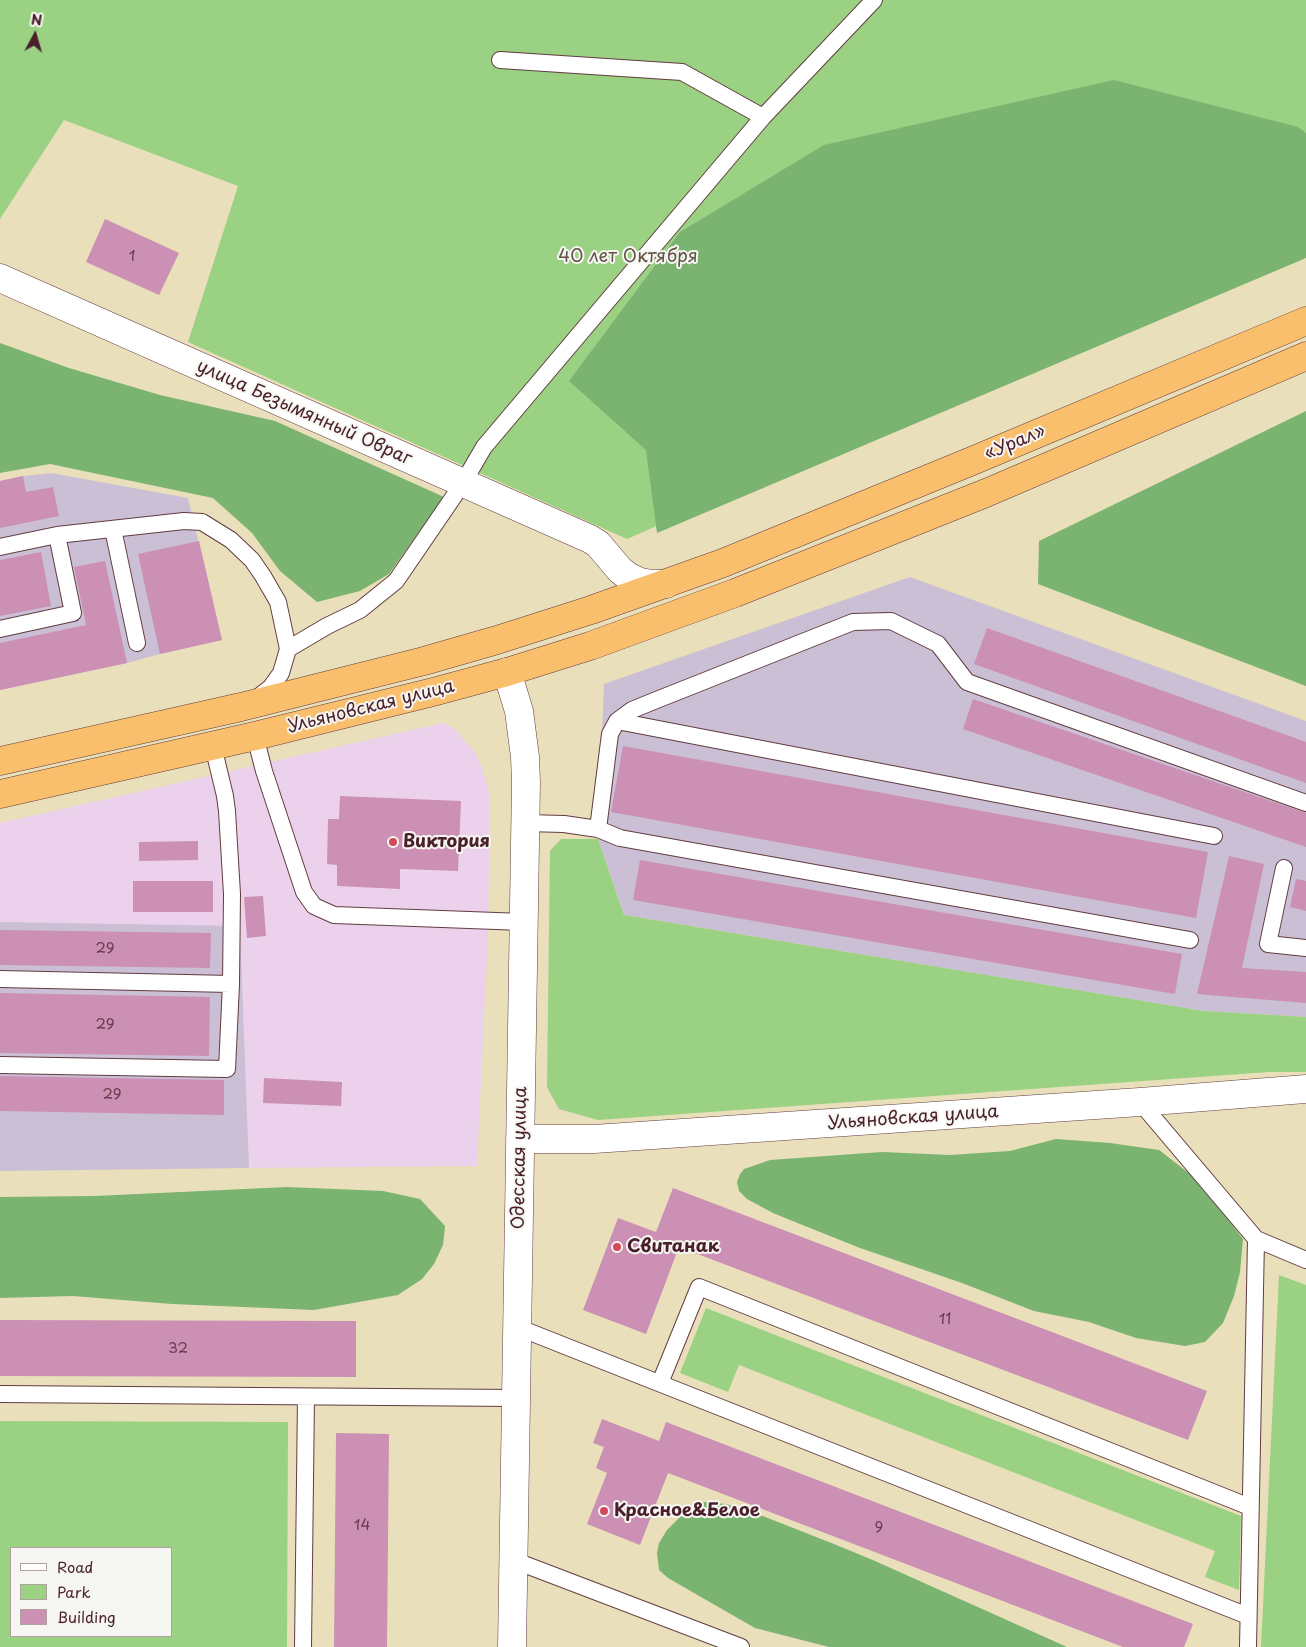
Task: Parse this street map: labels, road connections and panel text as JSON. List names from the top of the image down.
{
  "streets": {
    "highway": ["«Урал»", "Ульяновская улица"],
    "street": ["улица Безымянный Овраг", "Одесская улица"]
  },
  "crossings": [
    ["улица Безымянный Овраг", "Ульяновская улица"],
    ["«Урал»", "Ульяновская улица"],
    ["Ульяновская улица", "Одесская улица"]
  ],
  "parks": ["40 лет Октября"],
  "places": ["Виктория", "Свитанак", "Красное&Белое"],
  "house_numbers": [
    "1",
    "29",
    "29",
    "29",
    "11",
    "32",
    "14",
    "9"
  ],
  "legend": ["Road", "Park", "Building"],
  "north": "top"
}
